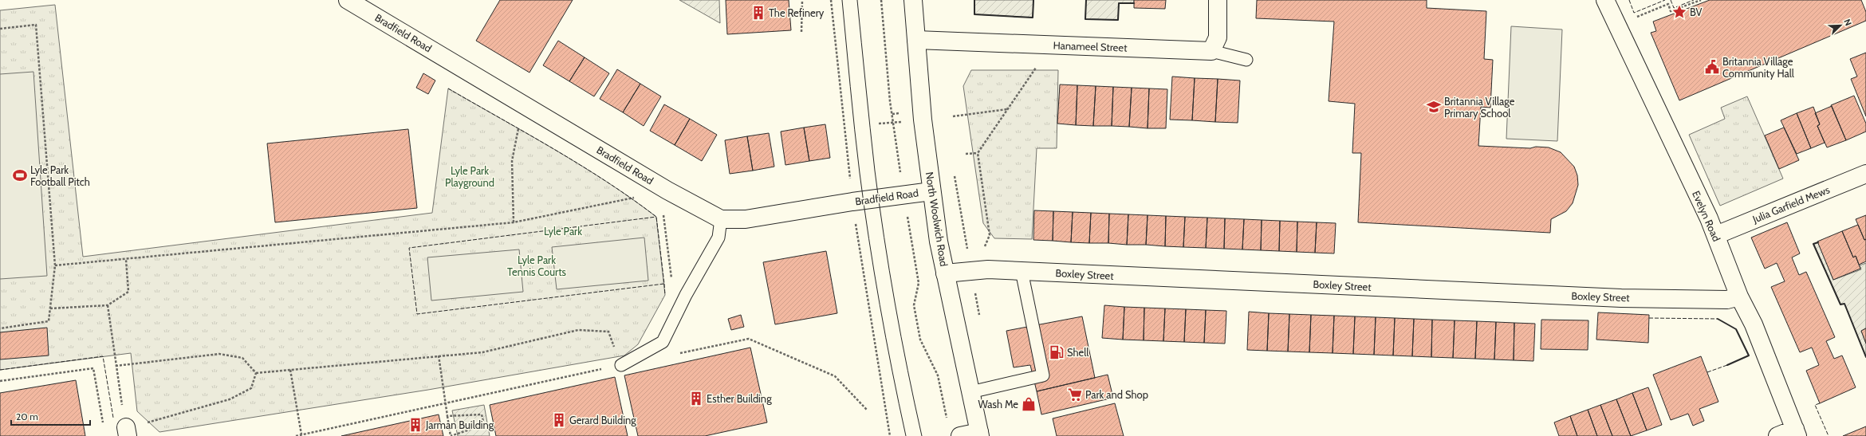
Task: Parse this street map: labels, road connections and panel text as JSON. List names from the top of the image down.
{
  "streets": {
    "street": [
      "Bradfield Road",
      "Hanameel Street",
      "Julia Garfield Mews",
      "Evelyn Road",
      "North Woolwich Road",
      "Boxley Street"
    ]
  },
  "crossings": [
    ["Bradfield Road", "North Woolwich Road"],
    ["Hanameel Street", "North Woolwich Road"],
    ["Julia Garfield Mews", "Evelyn Road"],
    ["Evelyn Road", "Boxley Street"],
    ["North Woolwich Road", "Boxley Street"]
  ],
  "parks": ["Lyle Park Playground", "Lyle Park", "Lyle Park Tennis Courts"],
  "places": {
    "place": ["BV"],
    "building": [
      "The Refinery",
      "Esther Building",
      "Gerard Building",
      "Jarman Building"
    ],
    "public building": ["Britannia Village Community Hall"],
    "school or university": ["Britannia Village Primary School"],
    "sports": ["Lyle Park Football Pitch"],
    "fuel station": ["Shell"],
    "supermarket": ["Park and Shop"],
    "shop": ["Wash Me"]
  },
  "scale_bar": "20 m",
  "north": "top right"
}
